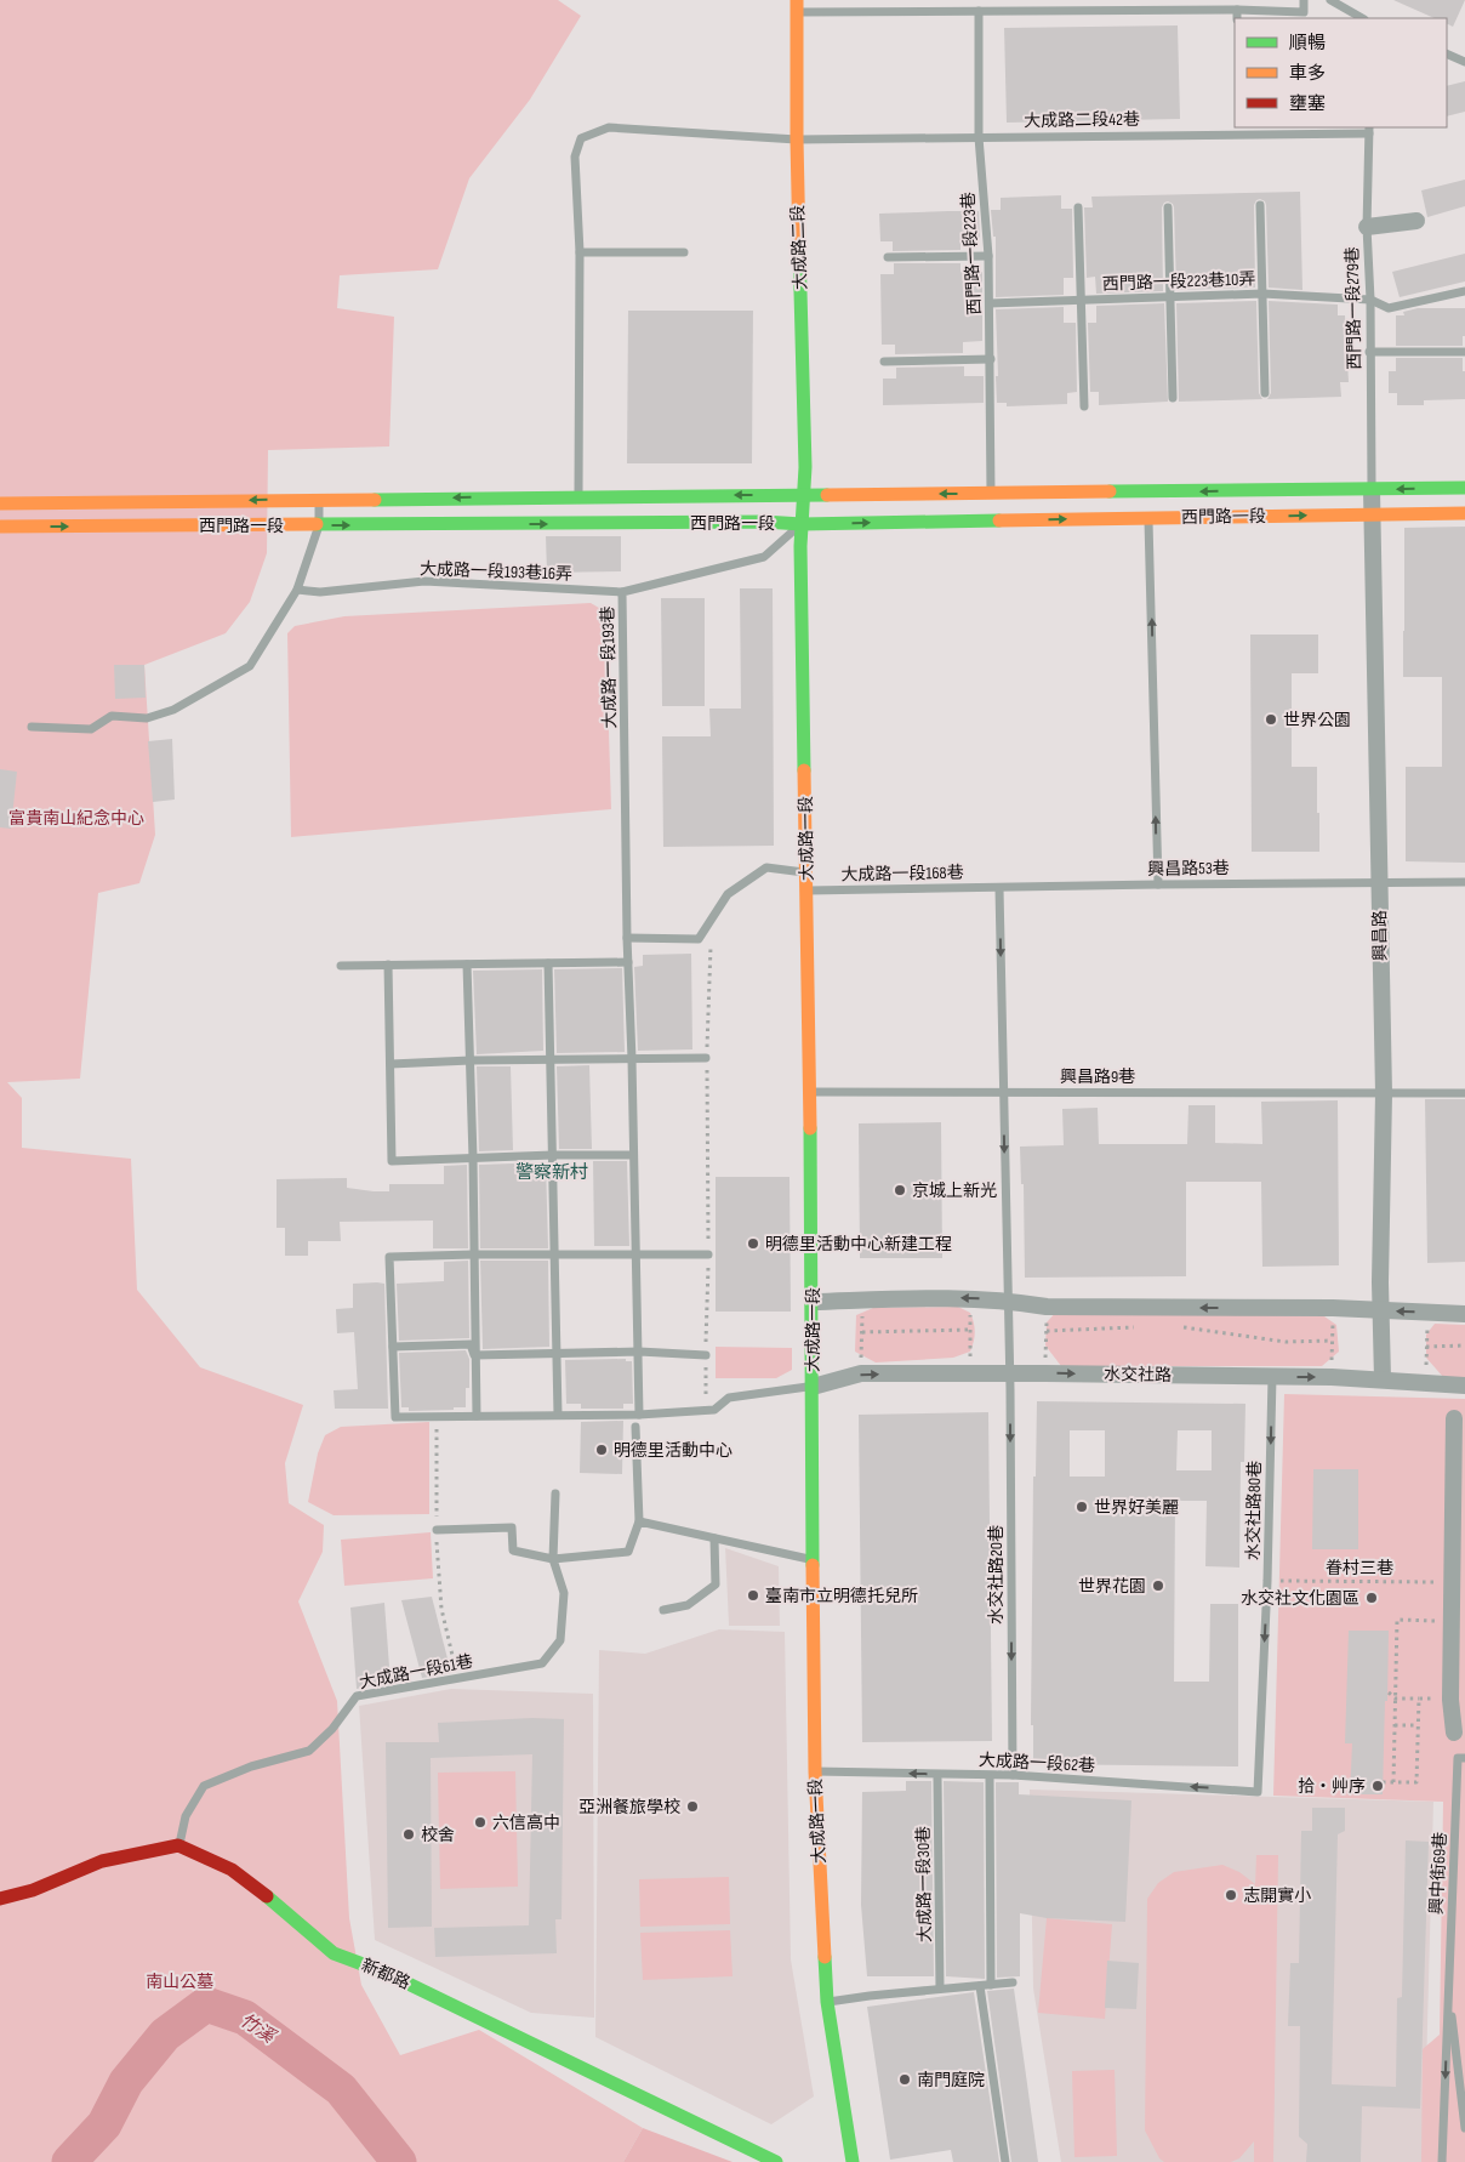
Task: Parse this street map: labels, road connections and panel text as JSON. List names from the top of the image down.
{
  "streets": {
    "street": [
      "大成路二段",
      "西門路一段",
      "大成路一段",
      "興昌路",
      "水交社路",
      "新都路"
    ],
    "lane": [
      "大成路二段42巷",
      "西門路一段223巷",
      "西門路一段223巷10弄",
      "西門路一段279巷",
      "大成路一段193巷16弄",
      "大成路一段193巷",
      "興昌路53巷",
      "大成路一段168巷",
      "興昌路9巷",
      "水交社路80巷",
      "水交社路20巷",
      "大成路一段61巷",
      "大成路一段62巷",
      "興中街69巷",
      "大成路一段30巷"
    ],
    "path": ["眷村三巷"]
  },
  "crossings": [
    ["大成路二段42巷", "大成路二段"],
    ["大成路二段42巷", "西門路一段223巷"],
    ["大成路二段42巷", "西門路一段279巷"],
    ["大成路二段", "西門路一段"],
    ["大成路二段", "大成路一段"],
    ["西門路一段223巷", "西門路一段223巷10弄"],
    ["西門路一段223巷", "西門路一段"],
    ["西門路一段223巷10弄", "西門路一段279巷"],
    ["西門路一段279巷", "西門路一段"],
    ["西門路一段279巷", "興昌路"],
    ["西門路一段", "大成路一段193巷"],
    ["西門路一段", "大成路一段"],
    ["西門路一段", "興昌路"],
    ["大成路一段193巷16弄", "大成路一段193巷"],
    ["大成路一段193巷", "大成路一段"],
    ["大成路一段", "大成路一段168巷"],
    ["大成路一段", "興昌路9巷"],
    ["大成路一段", "水交社路"],
    ["大成路一段", "大成路一段62巷"],
    ["興昌路53巷", "大成路一段168巷"],
    ["興昌路53巷", "興昌路"],
    ["興昌路53巷", "水交社路20巷"],
    ["大成路一段168巷", "水交社路20巷"],
    ["興昌路", "興昌路9巷"],
    ["興昌路", "水交社路"],
    ["興昌路9巷", "水交社路20巷"],
    ["水交社路", "水交社路80巷"],
    ["水交社路", "水交社路20巷"],
    ["水交社路80巷", "眷村三巷"],
    ["水交社路80巷", "大成路一段62巷"],
    ["水交社路20巷", "大成路一段62巷"],
    ["大成路一段61巷", "新都路"]
  ],
  "one_way": ["水交社路80巷", "水交社路20巷", "大成路一段62巷"],
  "districts": ["警察新村"],
  "water": ["竹溪"],
  "parks": ["富貴南山紀念中心", "南山公墓"],
  "places": [
    "世界公園",
    "京城上新光",
    "明德里活動中心新建工程",
    "明德里活動中心",
    "世界好美麗",
    "世界花園",
    "臺南市立明德托兒所",
    "水交社文化園區",
    "拾・艸序",
    "亞洲餐旅學校",
    "六信高中",
    "校舍",
    "志開實小",
    "南門庭院"
  ],
  "legend": ["順暢", "車多", "壅塞"]
}
